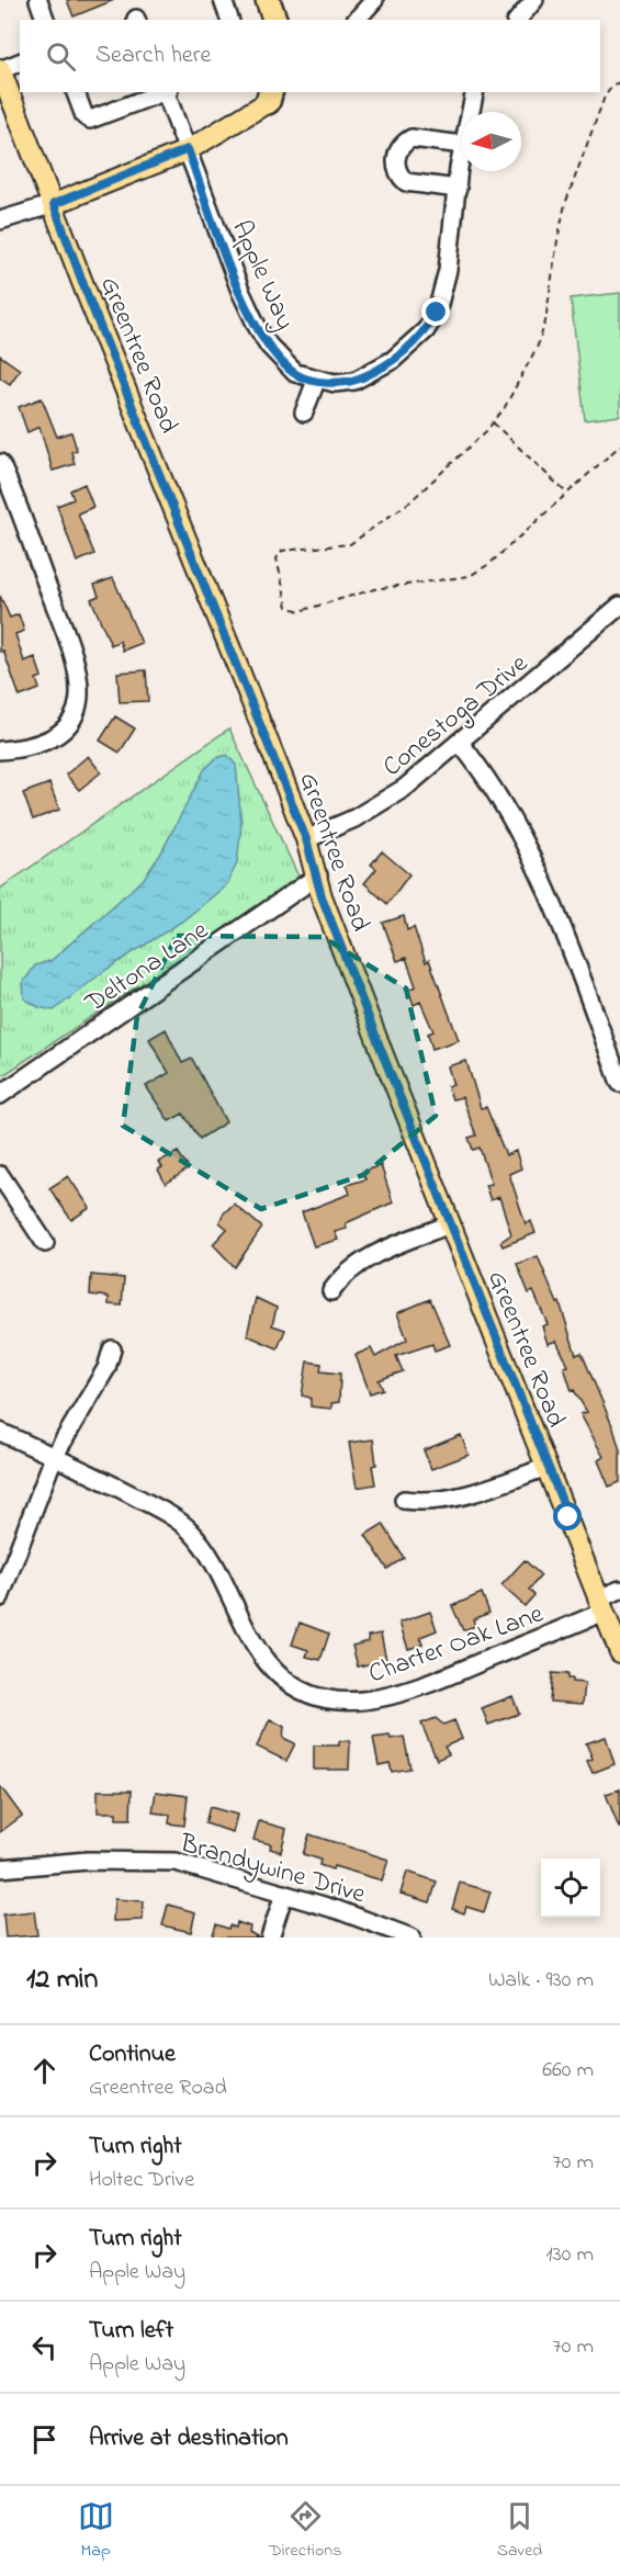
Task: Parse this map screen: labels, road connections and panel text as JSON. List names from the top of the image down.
{
  "streets": {
    "main road": ["Greentree Road"],
    "street": [
      "Apple Way",
      "Conestoga Drive",
      "Deltona Lane",
      "Charter Oak Lane",
      "Brandywine Drive"
    ]
  },
  "crossings": [
    ["Greentree Road", "Conestoga Drive"],
    ["Greentree Road", "Deltona Lane"],
    ["Greentree Road", "Charter Oak Lane"]
  ],
  "north": "left",
  "page": {
    "search": "Search here",
    "heading": ["12 min", "Walk · 930 m"],
    "list": [
      ["Continue", "Greentree Road", "660 m"],
      ["Turn right", "Holtec Drive", "70 m"],
      ["Turn right", "Apple Way", "130 m"],
      ["Turn left", "Apple Way", "70 m"],
      "Arrive at destination"
    ],
    "nav": ["Map", "Directions", "Saved"]
  }
}
